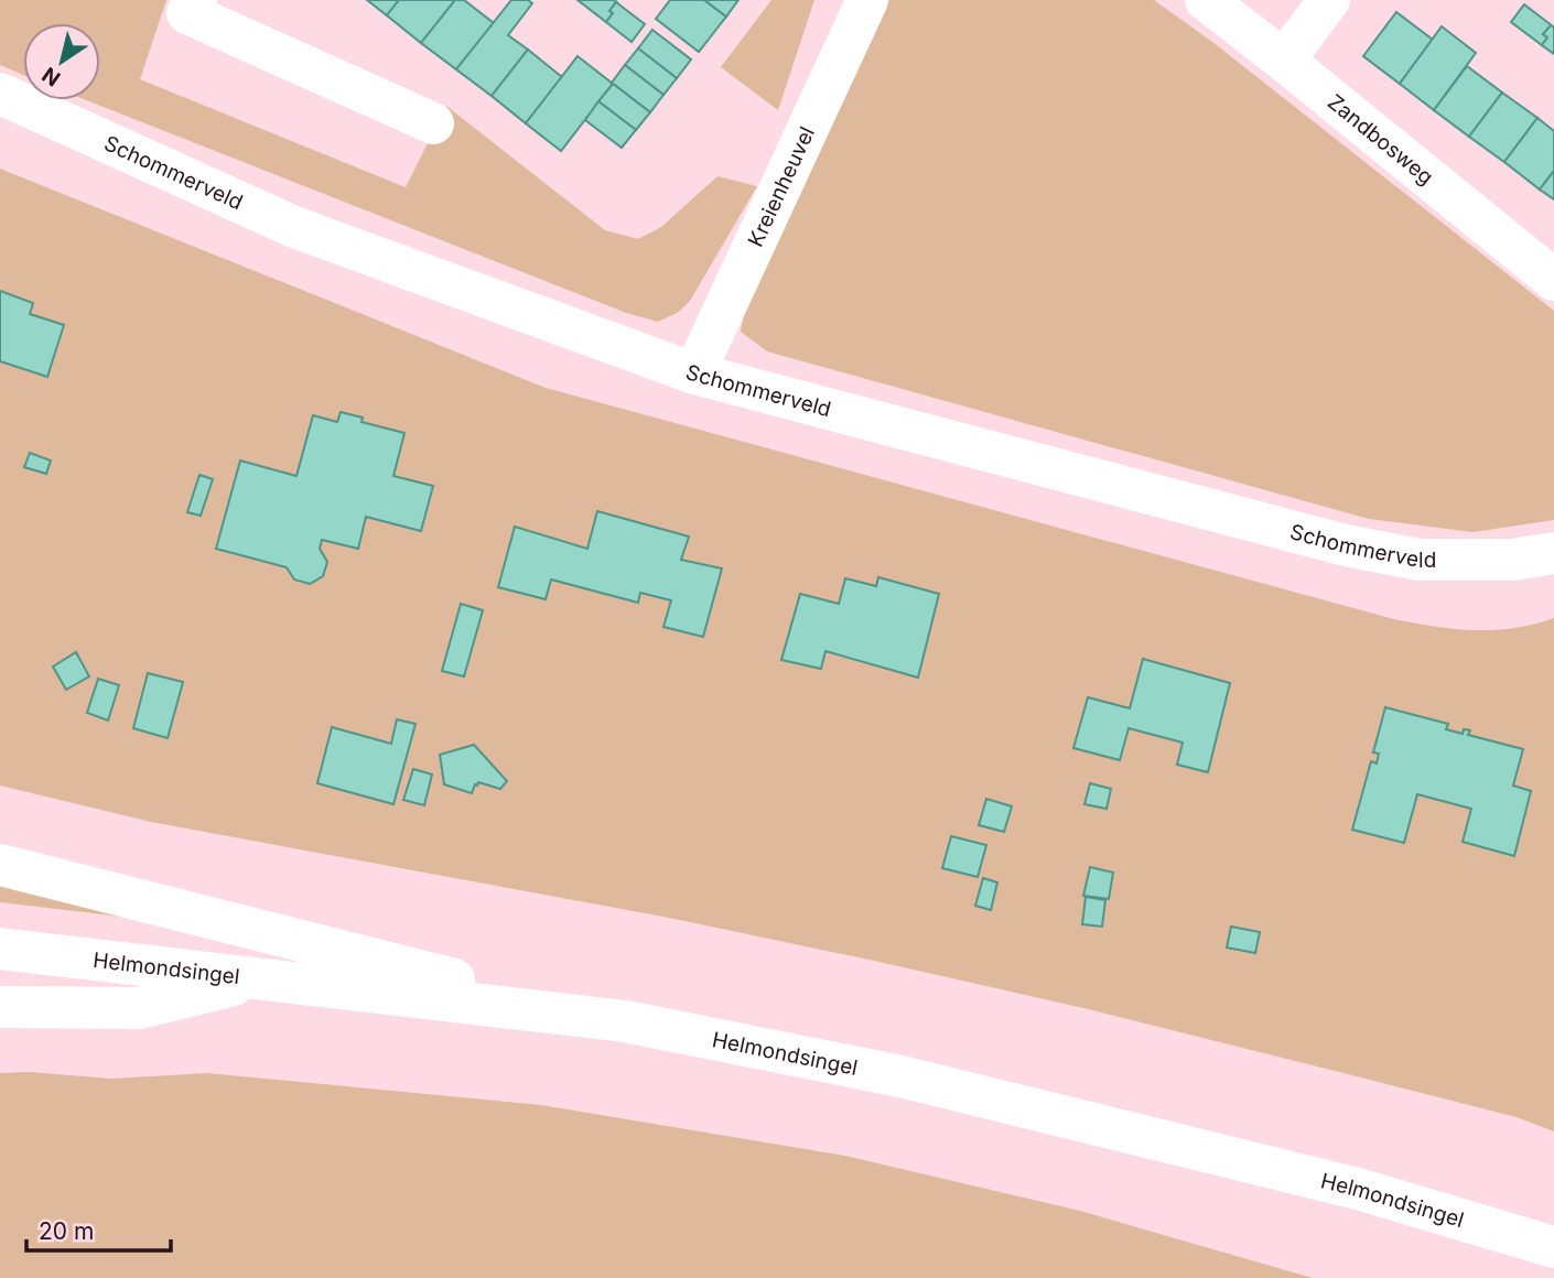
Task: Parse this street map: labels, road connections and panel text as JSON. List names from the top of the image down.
{
  "streets": {
    "street": [
      "Zandbosweg",
      "Schommerveld",
      "Kreienheuvel",
      "Helmondsingel"
    ]
  },
  "crossings": [
    ["Schommerveld", "Kreienheuvel"]
  ],
  "scale_bar": "20 m",
  "north": "bottom left"
}
